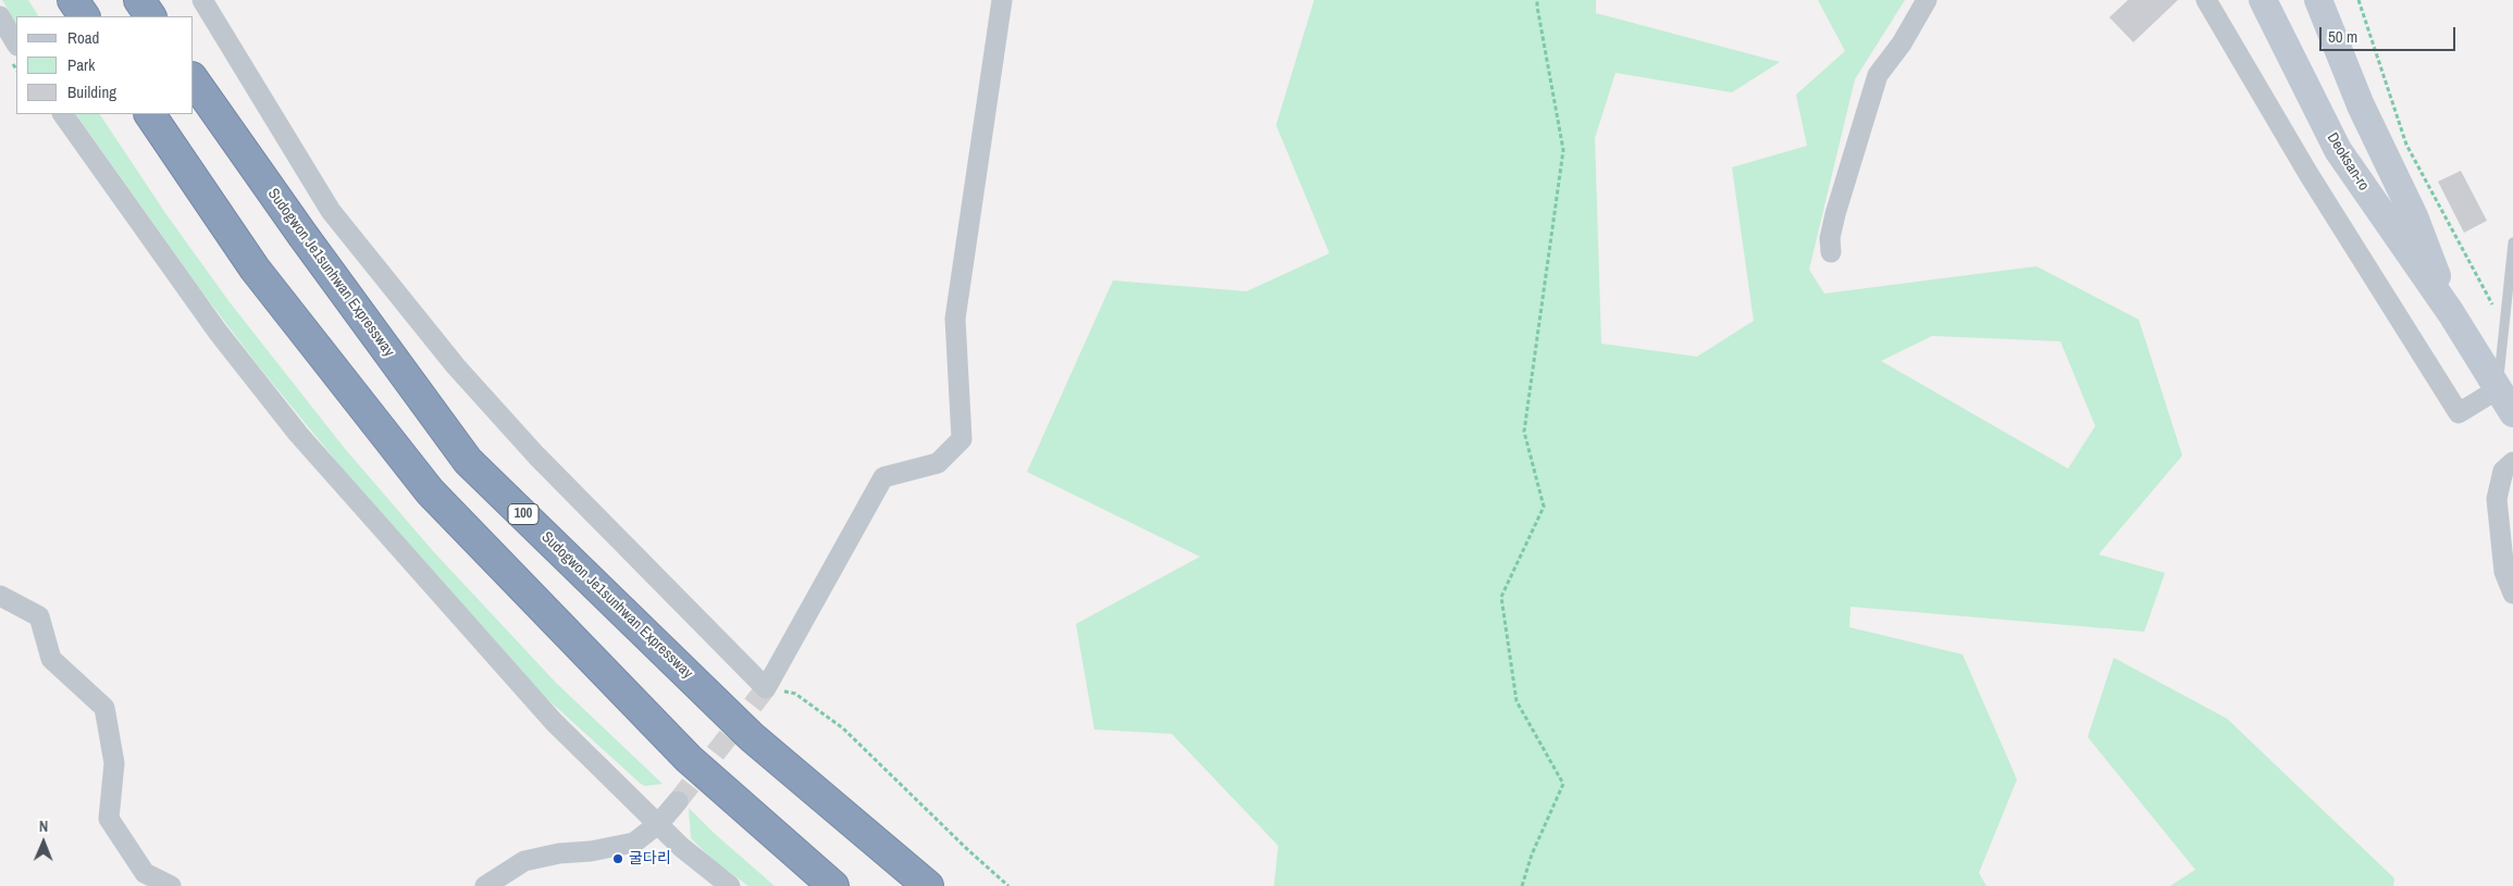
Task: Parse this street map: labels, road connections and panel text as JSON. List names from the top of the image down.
{
  "streets": {
    "highway": ["Sudogwon Je1sunhwan Expressway", "100"],
    "main road": ["Deoksan-ro"]
  },
  "places": ["굴다리"],
  "legend": ["Road", "Park", "Building"],
  "scale_bar": "50 m",
  "north": "top"
}
